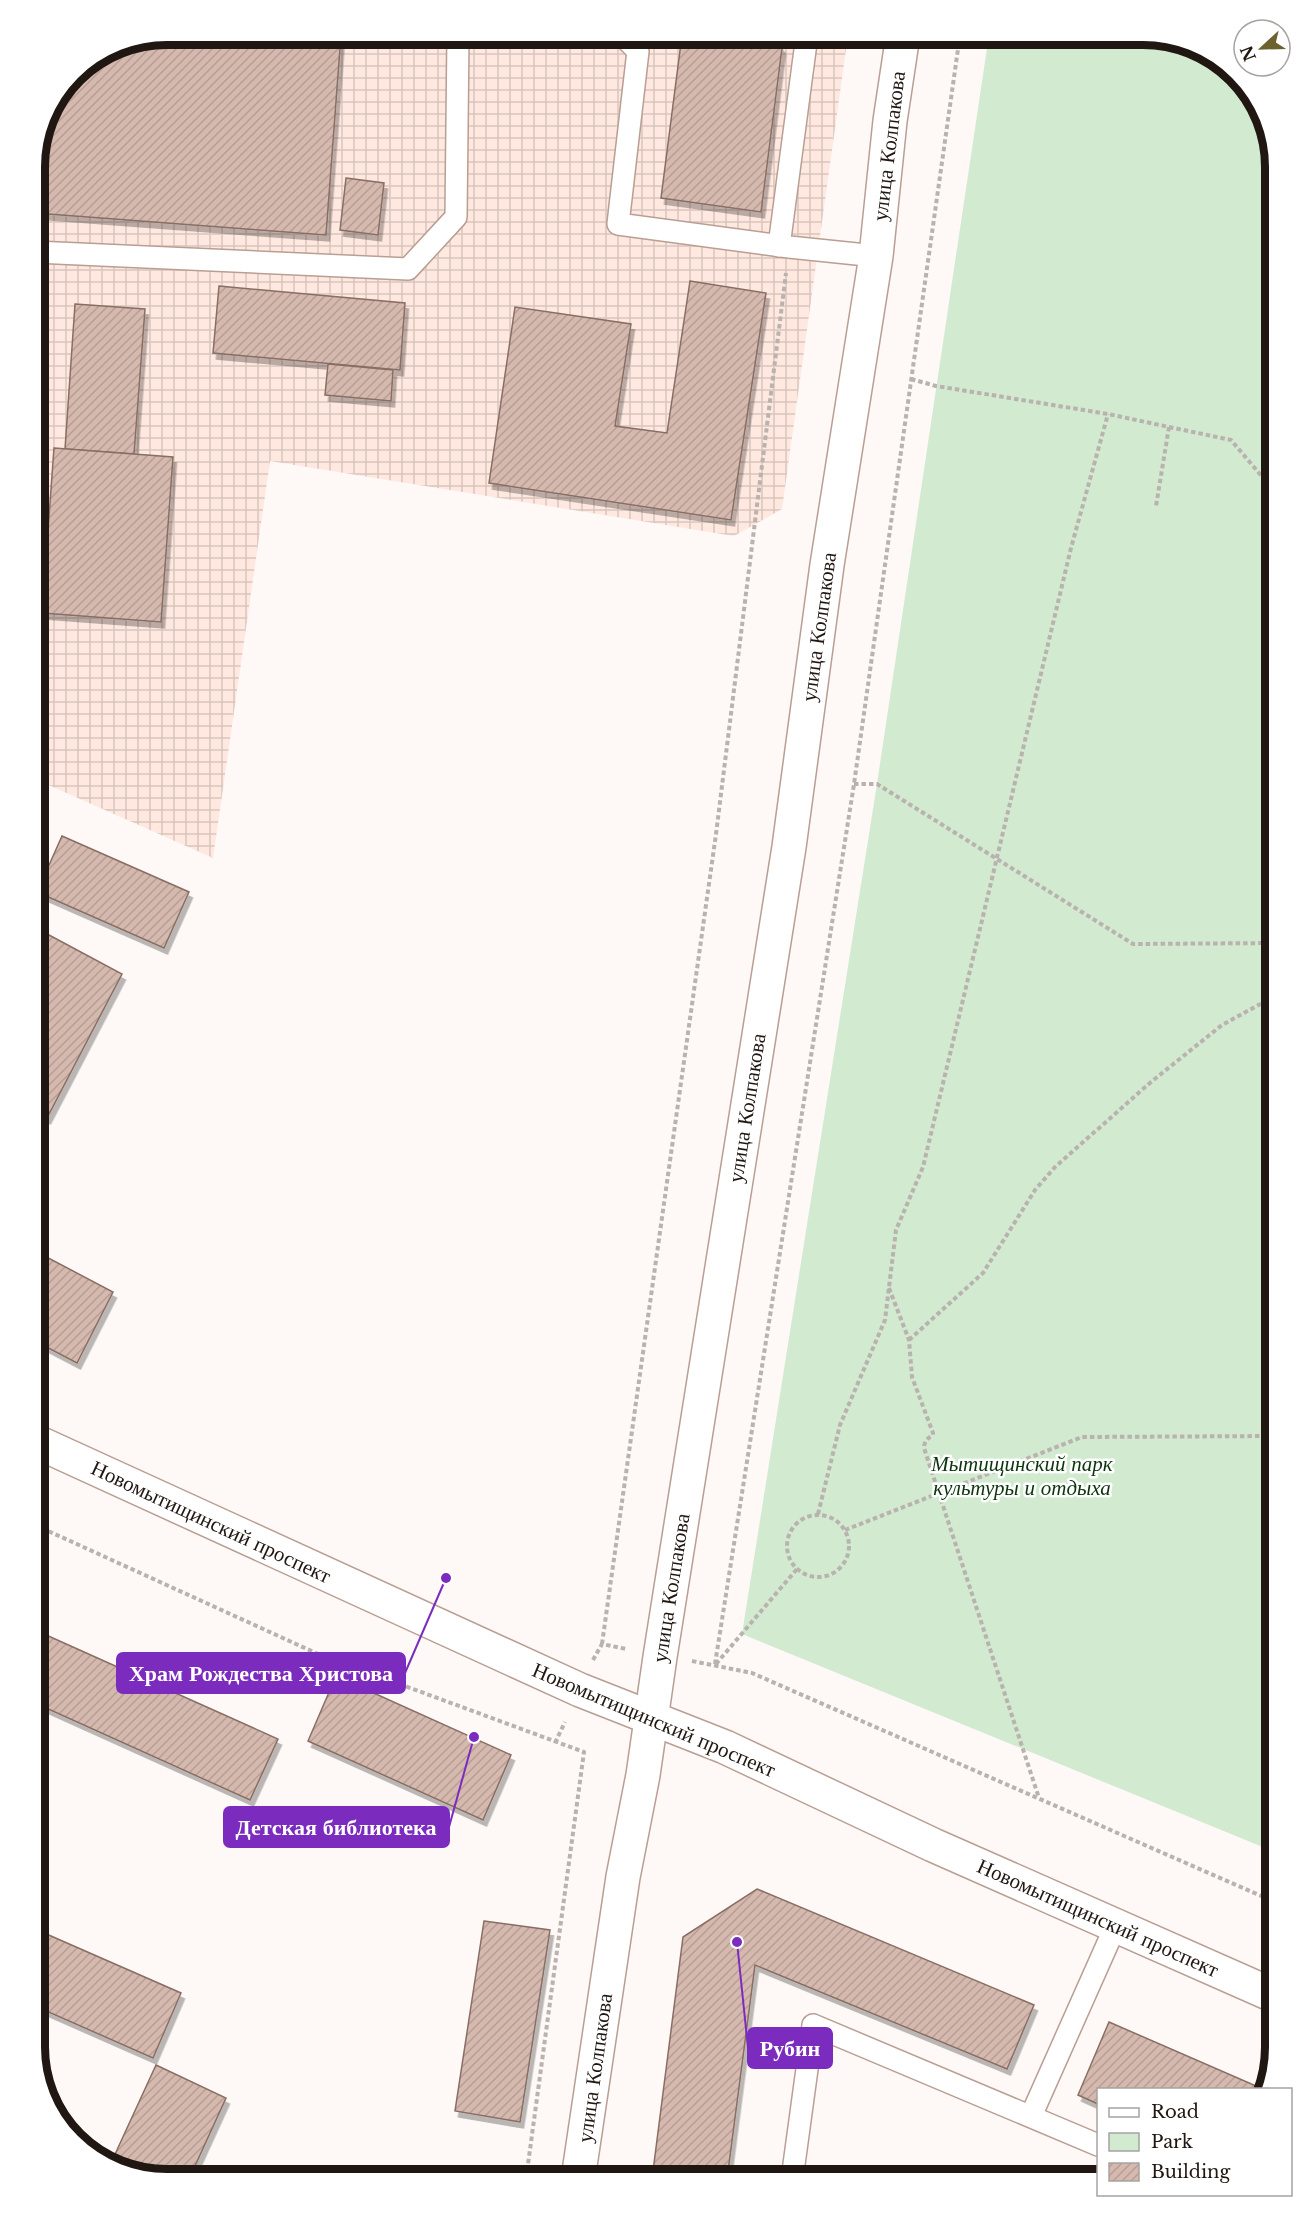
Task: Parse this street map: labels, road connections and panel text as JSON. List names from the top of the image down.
{
  "streets": {
    "street": ["улица Колпакова", "Новомытищинский проспект"]
  },
  "crossings": [
    ["улица Колпакова", "Новомытищинский проспект"]
  ],
  "parks": ["Мытищинский парк культуры и отдыха"],
  "places": ["Храм Рождества Христова", "Детская библиотека", "Рубин"],
  "legend": ["Road", "Park", "Building"],
  "north": "left"
}
